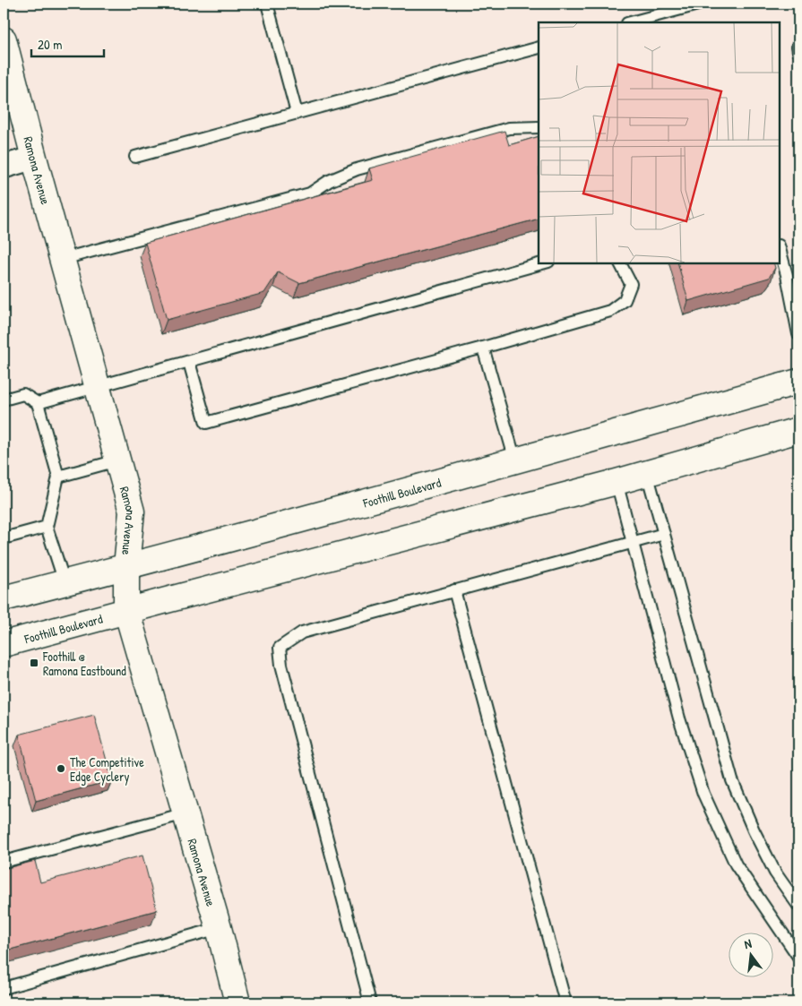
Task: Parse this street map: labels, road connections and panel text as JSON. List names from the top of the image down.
{
  "streets": {
    "main road": ["Ramona Avenue", "Foothill Boulevard"]
  },
  "crossings": [
    ["Ramona Avenue", "Foothill Boulevard"]
  ],
  "places": {
    "transit": ["Foothill @ Ramona Eastbound"],
    "other": ["The Competitive Edge Cyclery"]
  },
  "scale_bar": "20 m",
  "north": "top"
}
